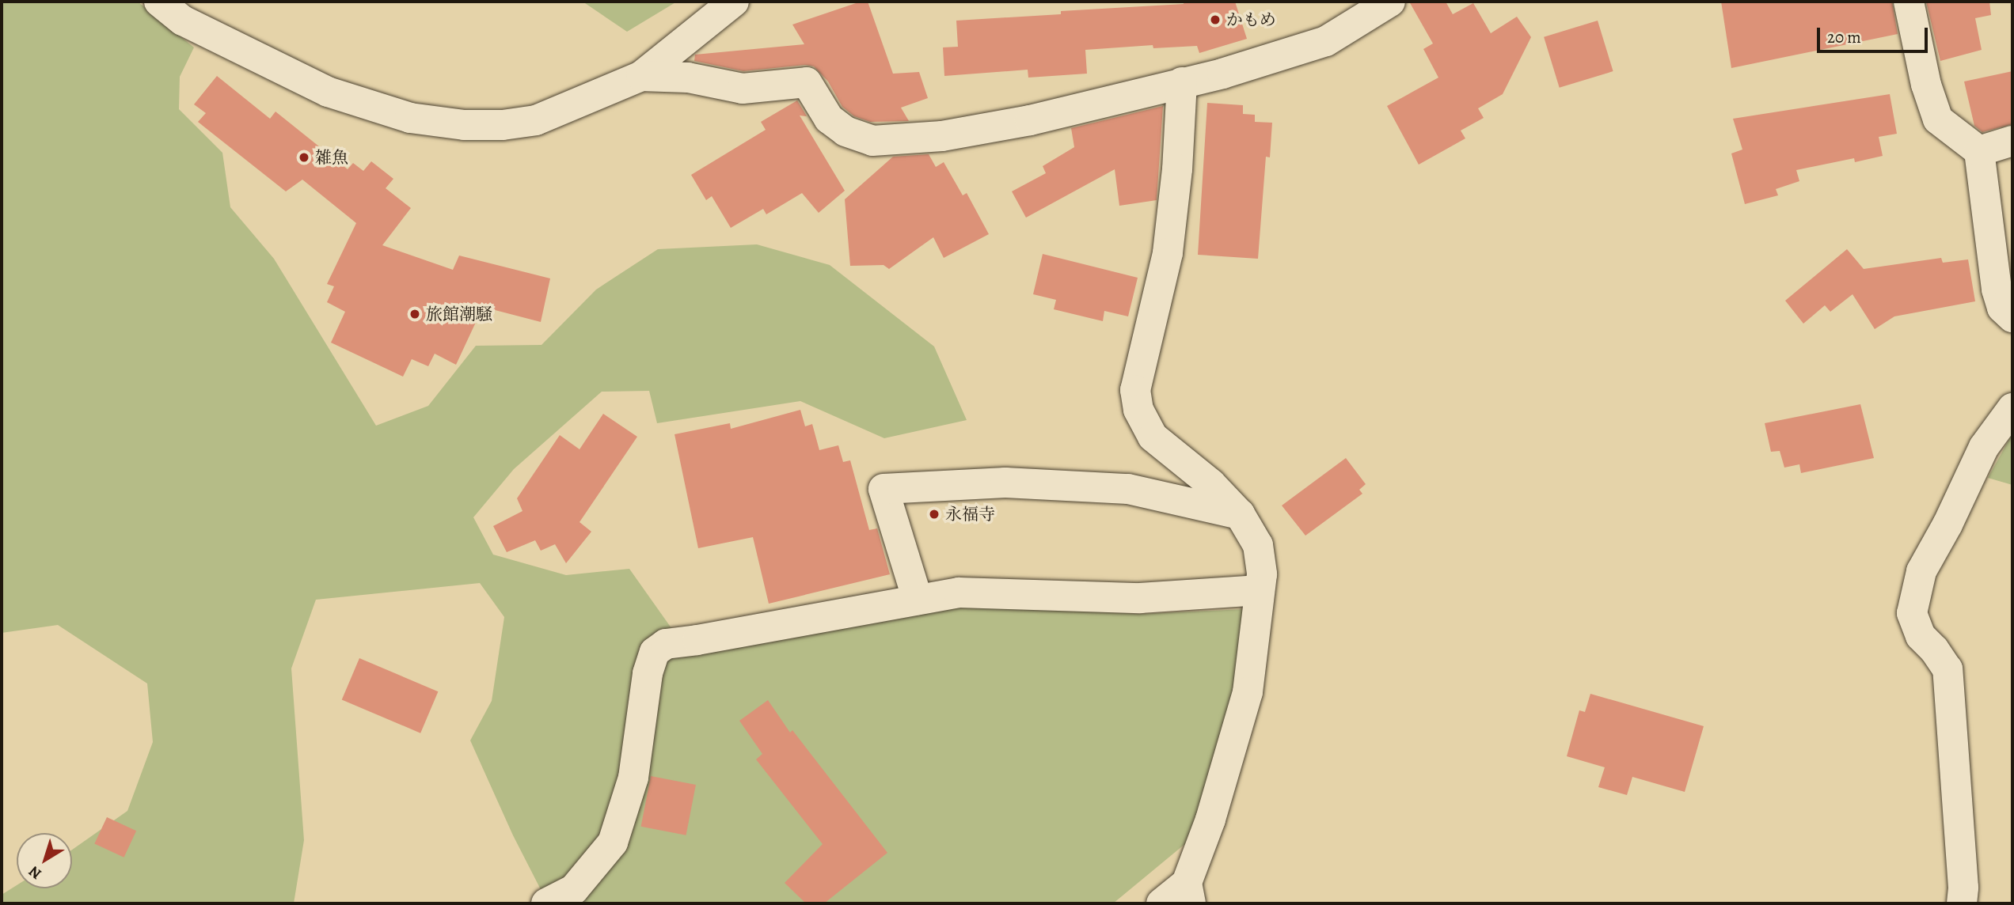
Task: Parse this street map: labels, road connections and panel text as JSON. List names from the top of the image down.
{
  "places": [
    "かもめ",
    "雑魚",
    "旅館潮騒",
    "永福寺"
  ],
  "scale_bar": "20 m",
  "north": "bottom left"
}
